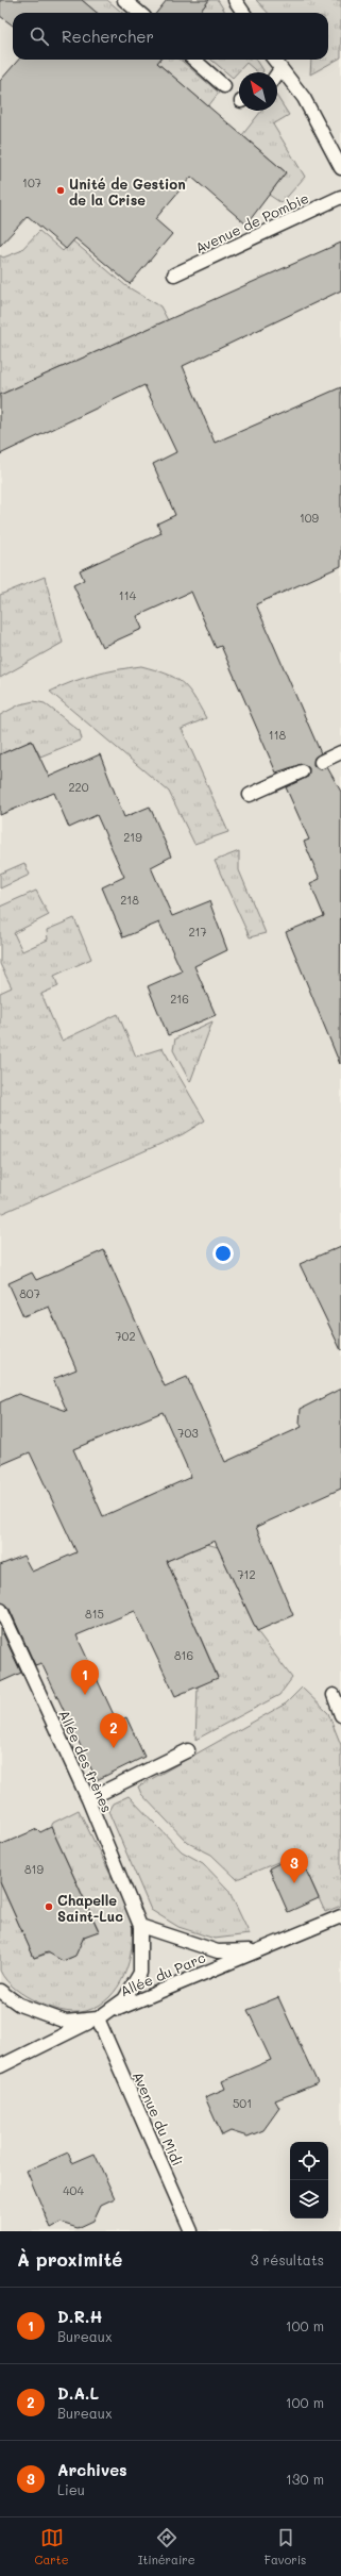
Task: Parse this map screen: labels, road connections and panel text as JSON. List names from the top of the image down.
{
  "streets": {
    "lane": [
      "Avenue de Pombie",
      "Allée des frènes",
      "Allée du Parc",
      "Avenue du Midi"
    ]
  },
  "crossings": [
    ["Allée du Parc", "Avenue du Midi"]
  ],
  "places": ["Unité de Gestion de la Crise", "Chapelle Saint-Luc"],
  "house_numbers": [
    "107",
    "109",
    "114",
    "118",
    "220",
    "219",
    "218",
    "217",
    "216",
    "807",
    "702",
    "703",
    "712",
    "815",
    "816",
    "819",
    "501",
    "404"
  ],
  "north": "top left",
  "page": {
    "search": "Rechercher",
    "pins": ["1", "2", "3"],
    "heading": ["À proximité", "3 résultats"],
    "list": [
      {
        "mark": "1",
        "name": "D.R.H",
        "note": "Bureaux",
        "value": "100 m"
      },
      {
        "mark": "2",
        "name": "D.A.L",
        "note": "Bureaux",
        "value": "100 m"
      },
      {
        "mark": "3",
        "name": "Archives",
        "note": "Lieu",
        "value": "130 m"
      }
    ],
    "nav": ["Carte", "Itinéraire", "Favoris"]
  }
}
